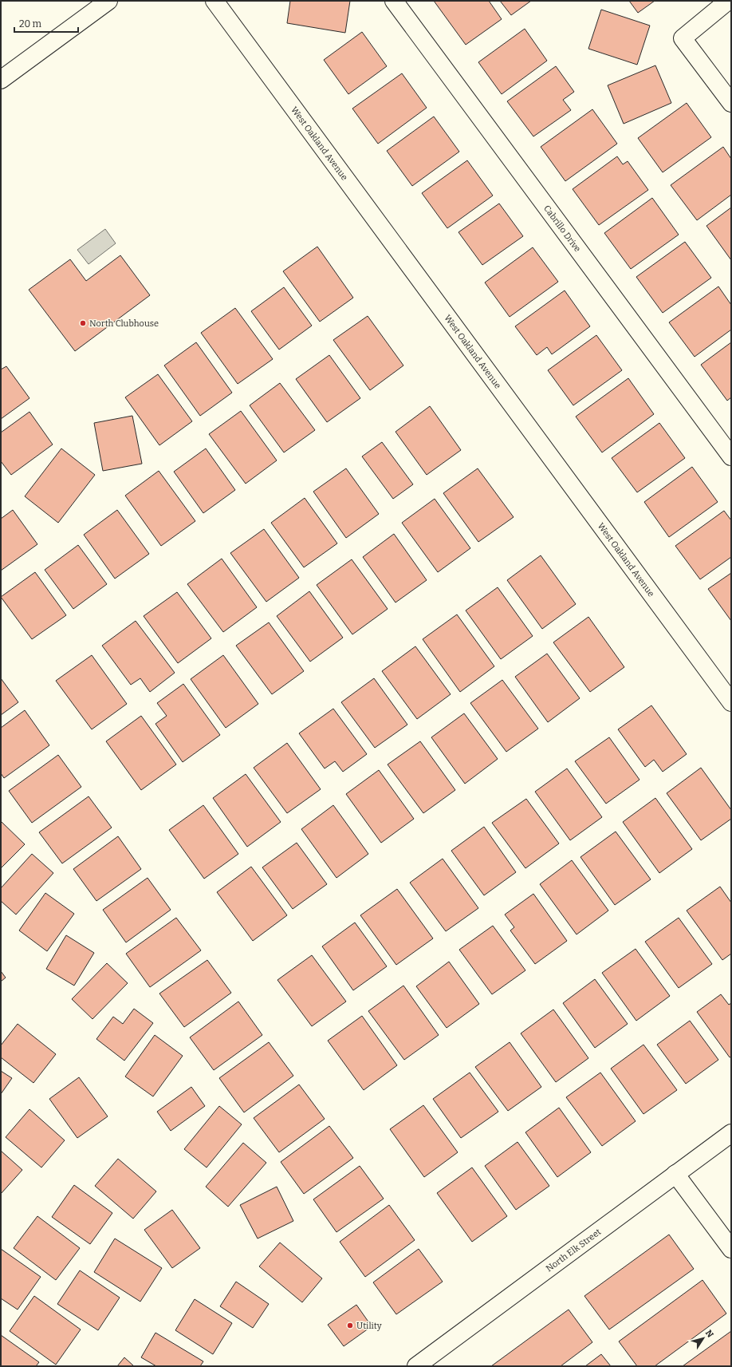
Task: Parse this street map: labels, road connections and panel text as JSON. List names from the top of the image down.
{
  "streets": {
    "street": ["West Oakland Avenue", "Cabrillo Drive", "North Elk Street"]
  },
  "places": ["North Clubhouse", "Utility"],
  "scale_bar": "20 m",
  "north": "top right"
}
